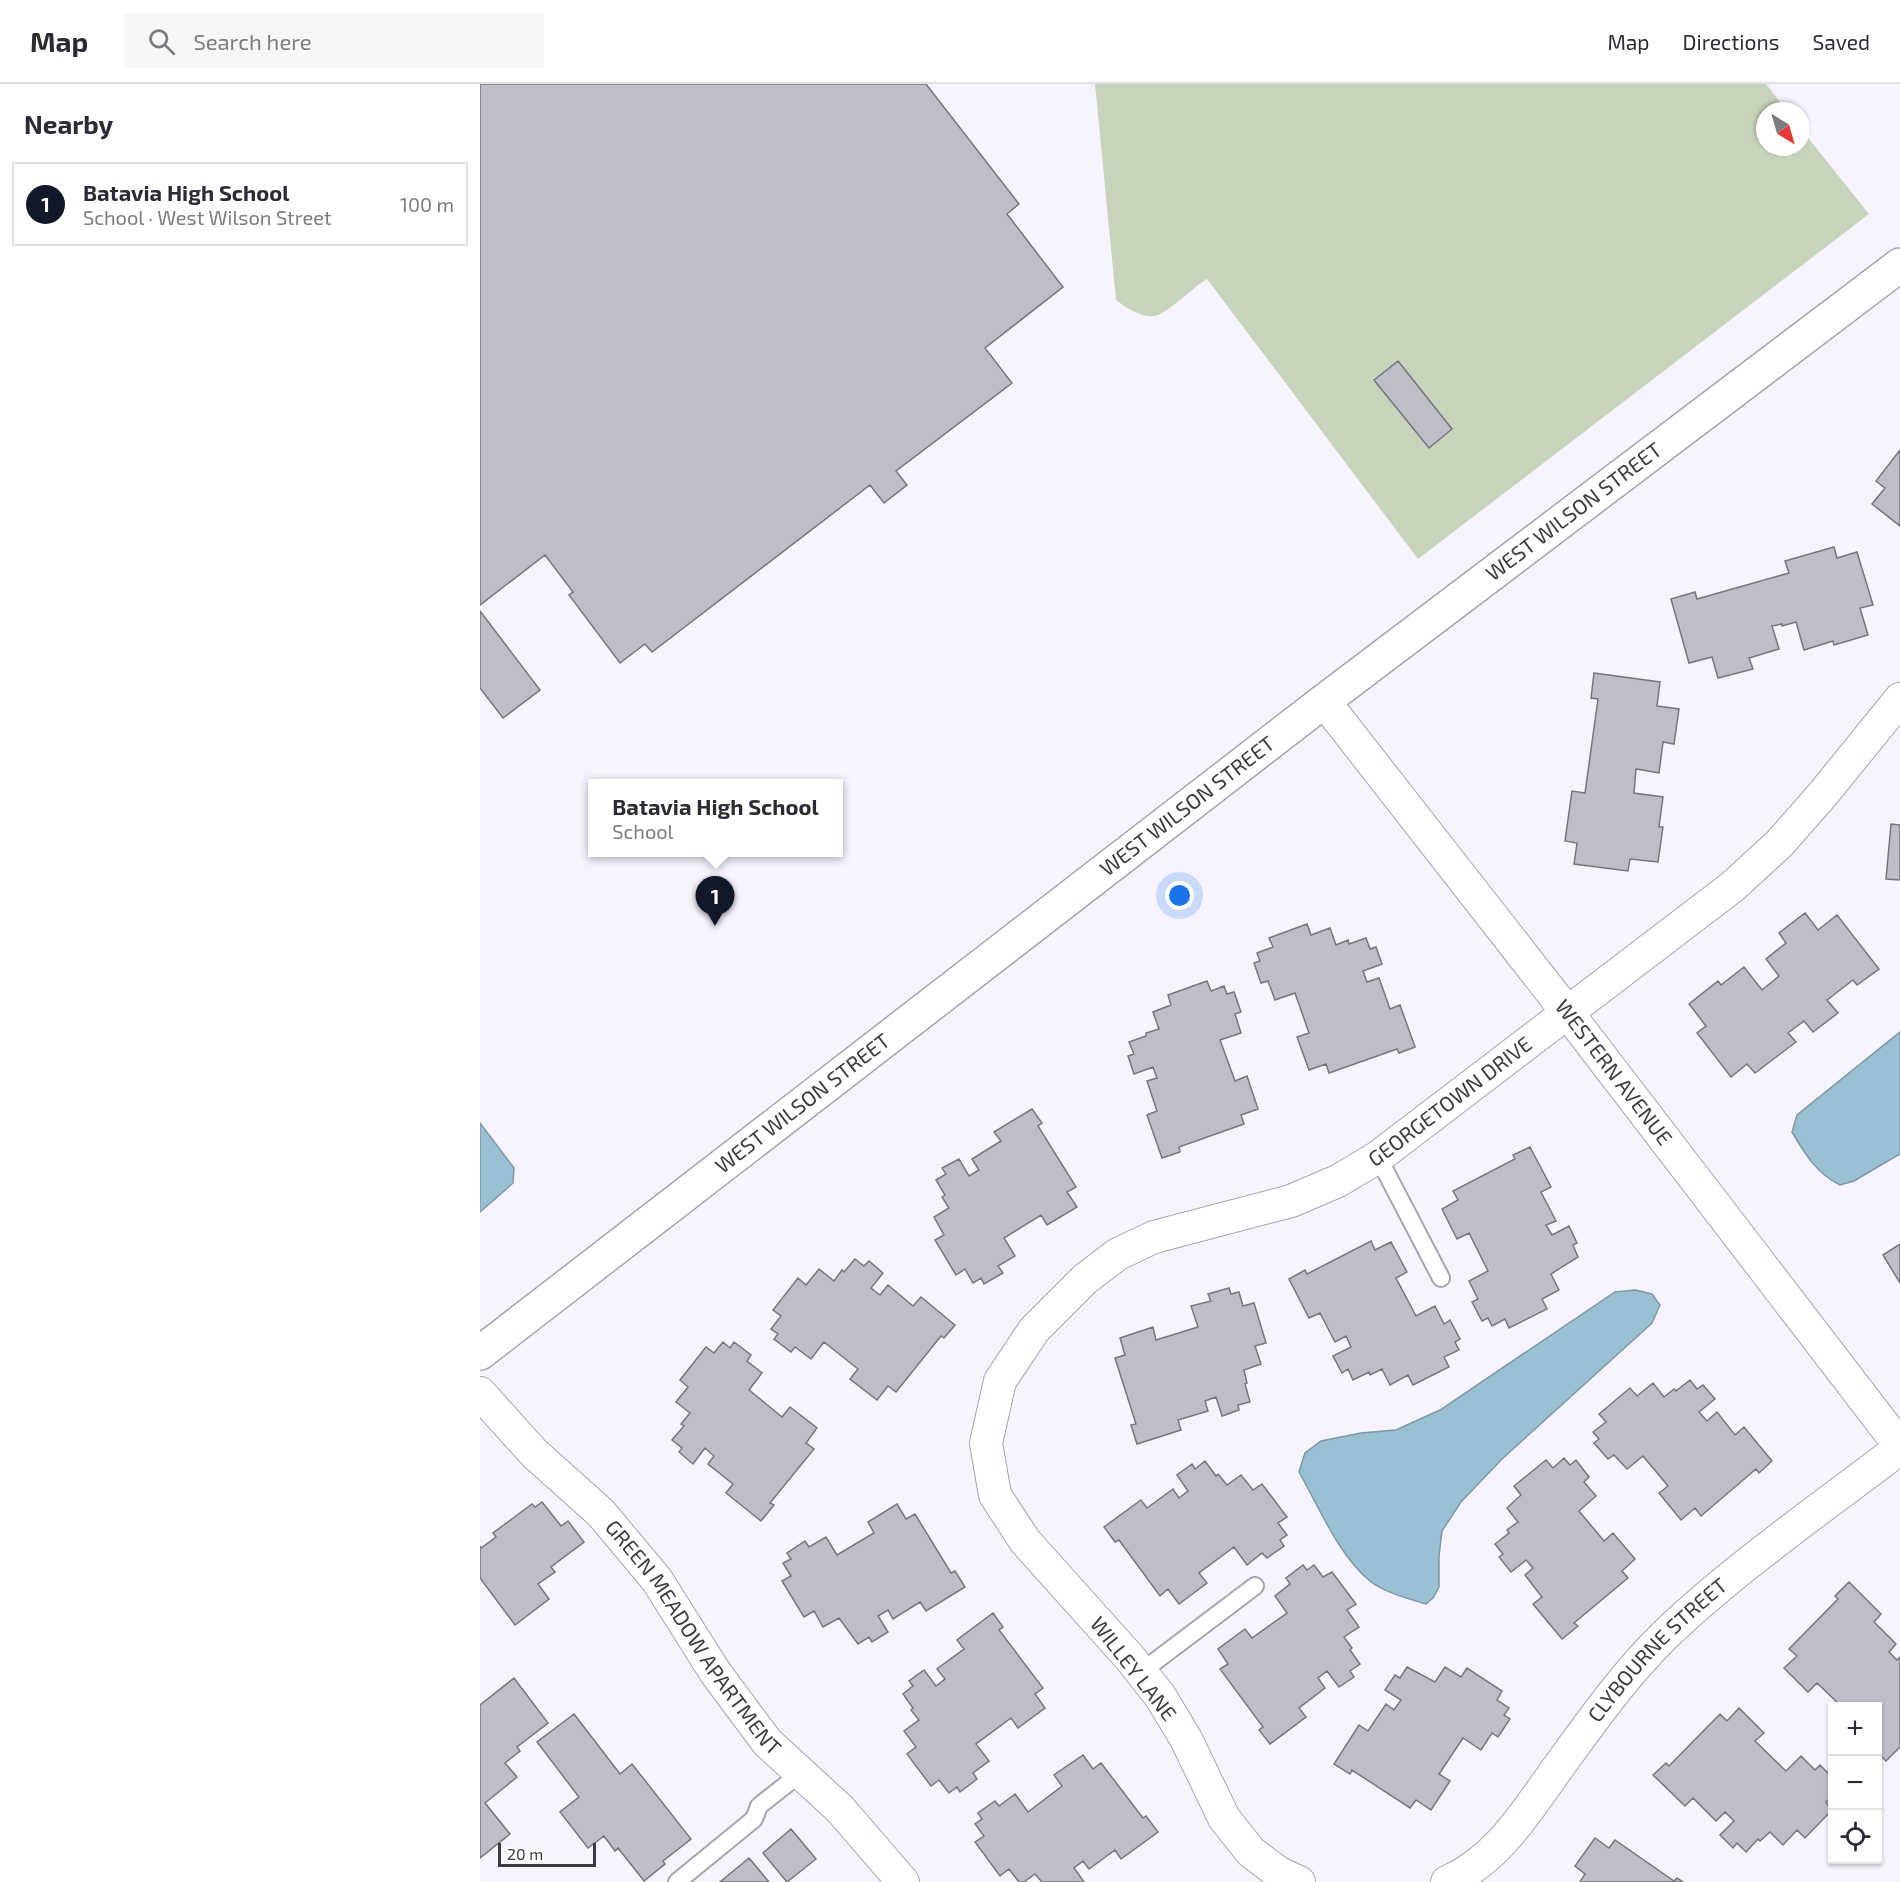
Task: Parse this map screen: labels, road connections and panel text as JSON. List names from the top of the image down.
{
  "streets": {
    "main road": ["WEST WILSON STREET"],
    "street": [
      "WESTERN AVENUE",
      "GEORGETOWN DRIVE",
      "GREEN MEADOW APARTMENT",
      "CLYBOURNE STREET",
      "WILLEY LANE"
    ]
  },
  "crossings": [
    ["WEST WILSON STREET", "WESTERN AVENUE"],
    ["WESTERN AVENUE", "GEORGETOWN DRIVE"],
    ["WESTERN AVENUE", "CLYBOURNE STREET"],
    ["GEORGETOWN DRIVE", "WILLEY LANE"]
  ],
  "scale_bar": "20 m",
  "north": "bottom right",
  "page": {
    "header": "Map",
    "search": "Search here",
    "nav": ["Map", "Directions", "Saved"],
    "heading": "Nearby",
    "list": [
      {
        "mark": "1",
        "name": "Batavia High School",
        "note": "School · West Wilson Street",
        "value": "100 m"
      }
    ],
    "popup": ["Batavia High School", "School"],
    "pins": "1",
    "map_buttons": ["+", "−"],
    "scale": "20 m"
  }
}
